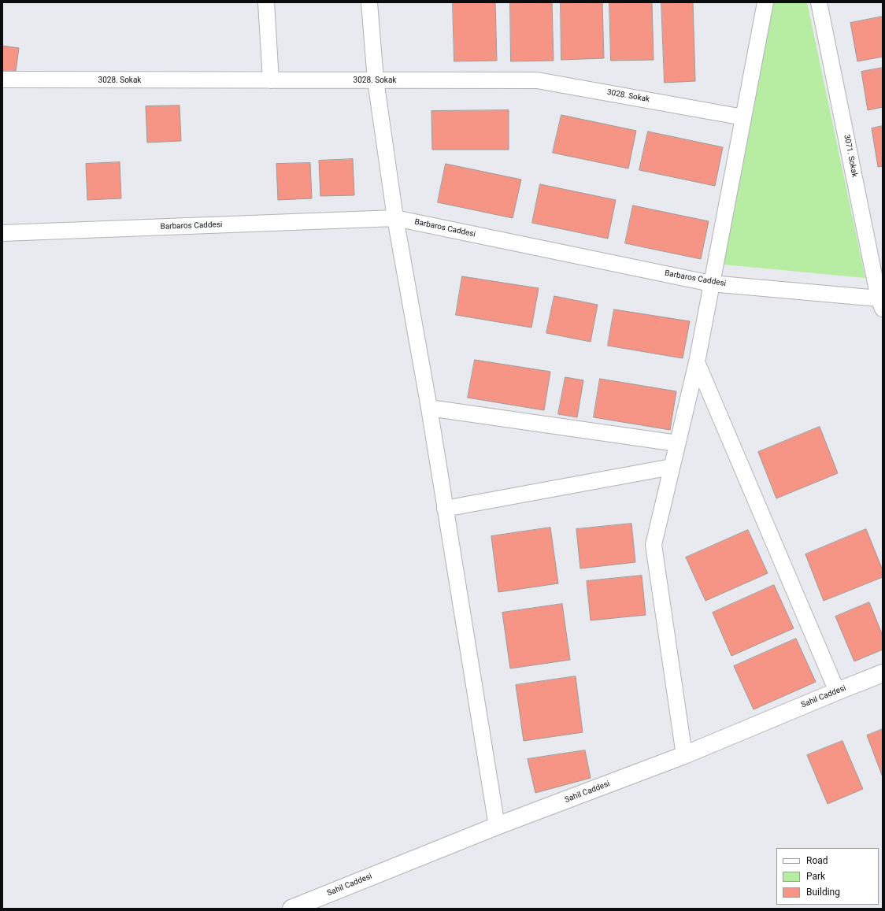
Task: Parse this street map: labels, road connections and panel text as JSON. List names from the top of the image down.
{
  "streets": {
    "street": [
      "3028. Sokak",
      "3071. Sokak",
      "Barbaros Caddesi",
      "Sahil Caddesi"
    ]
  },
  "crossings": [
    ["3071. Sokak", "Barbaros Caddesi"]
  ],
  "legend": ["Road", "Park", "Building"]
}
